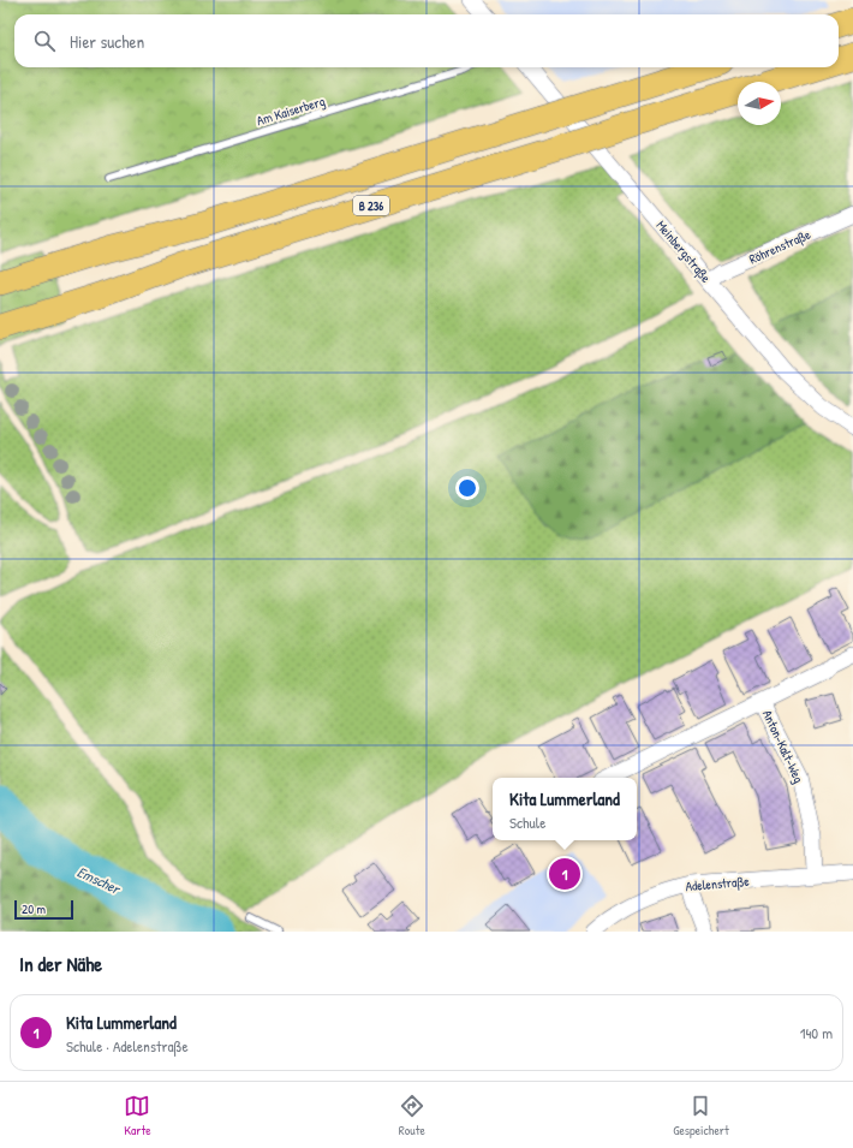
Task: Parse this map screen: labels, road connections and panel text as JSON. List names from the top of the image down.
{
  "streets": {
    "highway": ["B 236"],
    "street": [
      "Röhrenstraße",
      "Meinbergstraße",
      "Anton-Kalt-Weg",
      "Adelenstraße"
    ],
    "lane": ["Am Kaiserberg"]
  },
  "crossings": [
    ["Röhrenstraße", "Meinbergstraße"],
    ["Anton-Kalt-Weg", "Adelenstraße"]
  ],
  "water": ["Emscher"],
  "scale_bar": "20 m",
  "north": "right",
  "page": {
    "search": "Hier suchen",
    "popup": ["Kita Lummerland", "Schule"],
    "pins": "1",
    "scale": "20 m",
    "heading": "In der Nähe",
    "list": [
      {
        "mark": "1",
        "name": "Kita Lummerland",
        "note": "Schule · Adelenstraße",
        "value": "140 m"
      }
    ],
    "nav": ["Karte", "Route", "Gespeichert"]
  }
}
